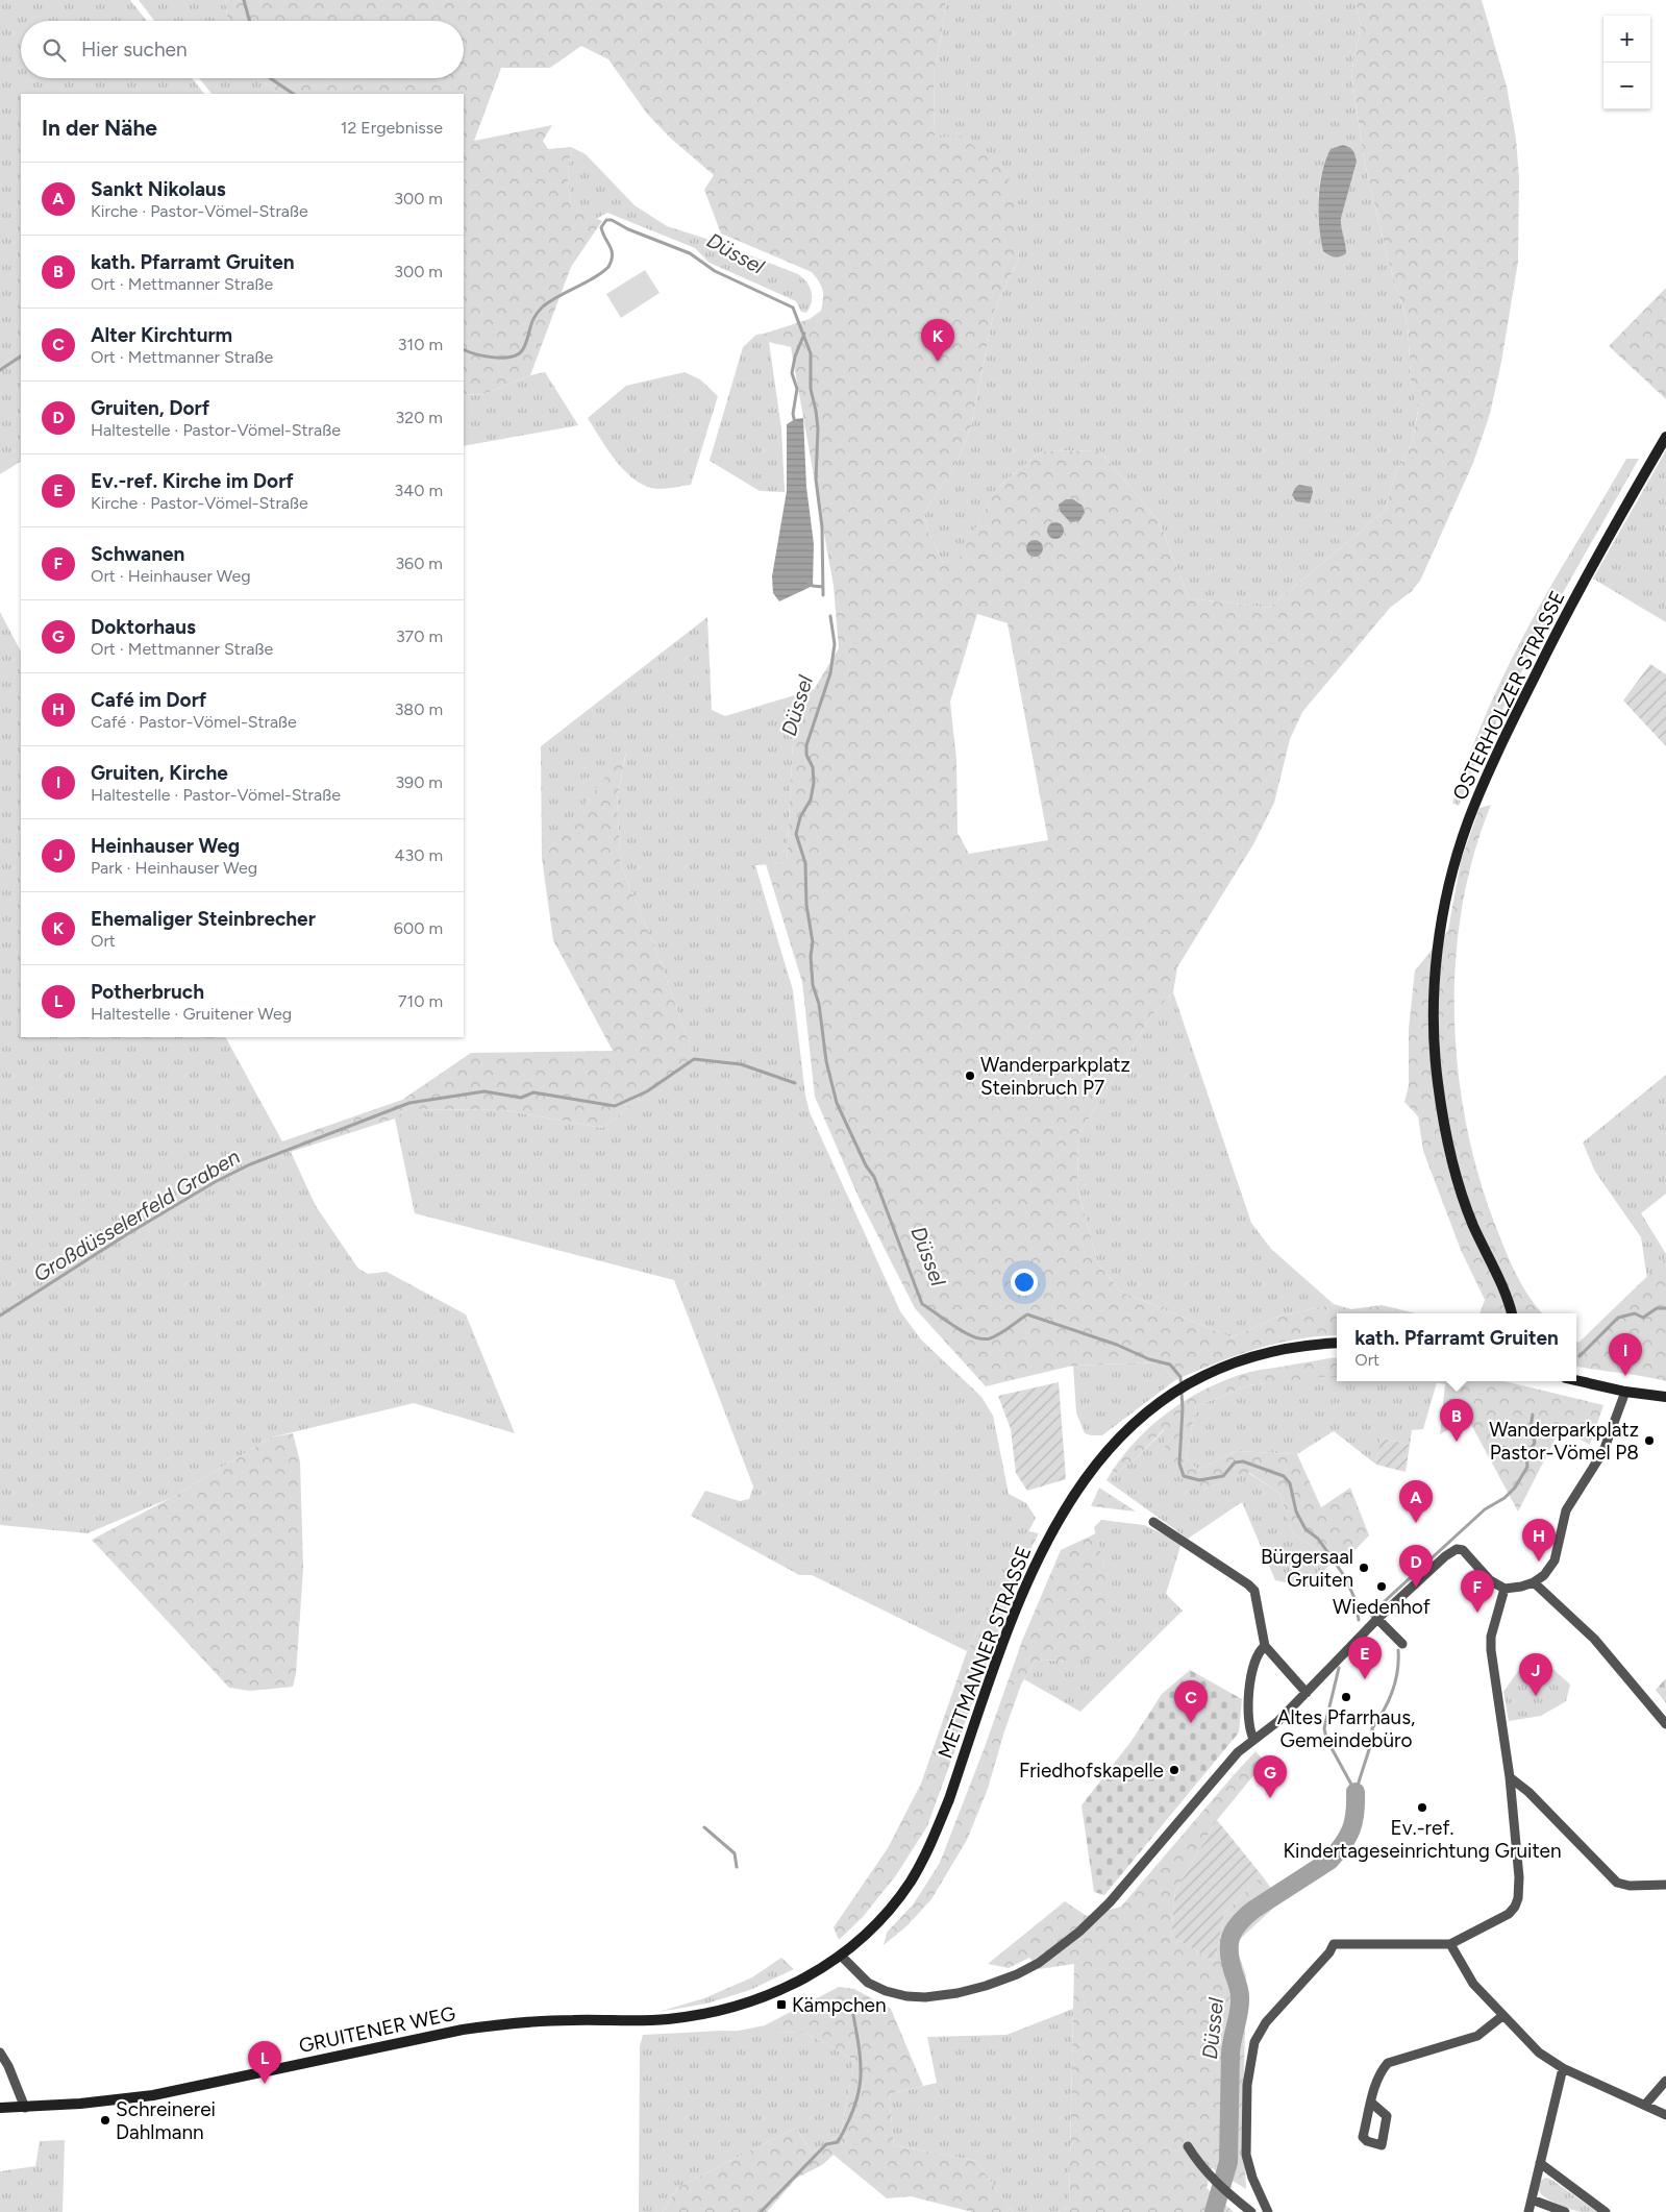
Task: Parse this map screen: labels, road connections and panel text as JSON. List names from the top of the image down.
{
  "streets": {
    "main road": ["OSTERHOLZER STRASSE", "METTMANNER STRASSE", "GRUITENER WEG"]
  },
  "crossings": [
    ["METTMANNER STRASSE", "GRUITENER WEG"]
  ],
  "water": ["Düssel", "Großdüsselerfeld Graben"],
  "places": {
    "other": [
      "Wanderparkplatz Steinbruch P7",
      "Wanderparkplatz Pastor-Vömel P8",
      "Bürgersaal Gruiten",
      "Wiedenhof",
      "Altes Pfarrhaus, Gemeindebüro",
      "Friedhofskapelle",
      "Ev.-ref. Kindertageseinrichtung Gruiten",
      "Schreinerei Dahlmann"
    ],
    "transit": ["Kämpchen"]
  },
  "page": {
    "map_buttons": ["+", "−"],
    "search": "Hier suchen",
    "heading": ["In der Nähe", "12 Ergebnisse"],
    "list": [
      {
        "mark": "A",
        "name": "Sankt Nikolaus",
        "note": "Kirche · Pastor-Vömel-Straße",
        "value": "300 m"
      },
      {
        "mark": "B",
        "name": "kath. Pfarramt Gruiten",
        "note": "Ort · Mettmanner Straße",
        "value": "300 m"
      },
      {
        "mark": "C",
        "name": "Alter Kirchturm",
        "note": "Ort · Mettmanner Straße",
        "value": "310 m"
      },
      {
        "mark": "D",
        "name": "Gruiten, Dorf",
        "note": "Haltestelle · Pastor-Vömel-Straße",
        "value": "320 m"
      },
      {
        "mark": "E",
        "name": "Ev.-ref. Kirche im Dorf",
        "note": "Kirche · Pastor-Vömel-Straße",
        "value": "340 m"
      },
      {
        "mark": "F",
        "name": "Schwanen",
        "note": "Ort · Heinhauser Weg",
        "value": "360 m"
      },
      {
        "mark": "G",
        "name": "Doktorhaus",
        "note": "Ort · Mettmanner Straße",
        "value": "370 m"
      },
      {
        "mark": "H",
        "name": "Café im Dorf",
        "note": "Café · Pastor-Vömel-Straße",
        "value": "380 m"
      },
      {
        "mark": "I",
        "name": "Gruiten, Kirche",
        "note": "Haltestelle · Pastor-Vömel-Straße",
        "value": "390 m"
      },
      {
        "mark": "J",
        "name": "Heinhauser Weg",
        "note": "Park · Heinhauser Weg",
        "value": "430 m"
      },
      {
        "mark": "K",
        "name": "Ehemaliger Steinbrecher",
        "note": "Ort",
        "value": "600 m"
      },
      {
        "mark": "L",
        "name": "Potherbruch",
        "note": "Haltestelle · Gruitener Weg",
        "value": "710 m"
      }
    ],
    "pins": [
      "K",
      "I",
      "B",
      "A",
      "H",
      "D",
      "F",
      "E",
      "J",
      "C",
      "G",
      "L"
    ],
    "popup": ["kath. Pfarramt Gruiten", "Ort"]
  }
}
